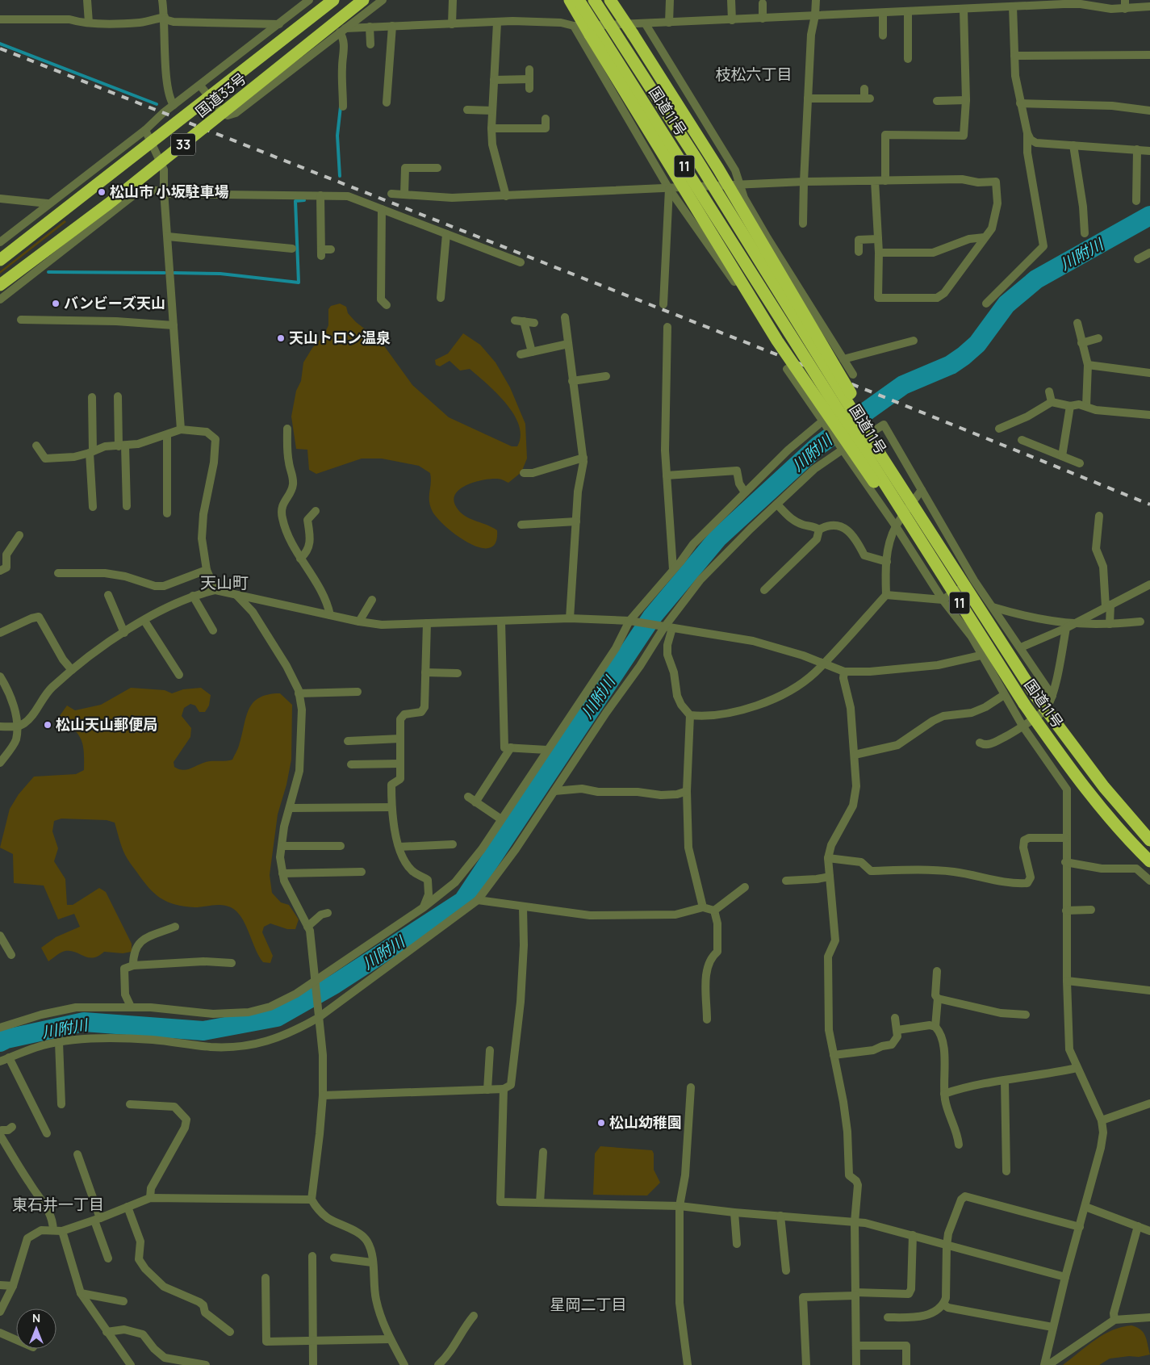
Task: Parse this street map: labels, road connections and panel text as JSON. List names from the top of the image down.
{
  "streets": {
    "highway": [
      "国道33号",
      "国道11号",
      "33",
      "11"
    ]
  },
  "crossings": [
    ["国道11号", "11"]
  ],
  "districts": [
    "枝松六丁目",
    "天山町",
    "東石井一丁目",
    "星岡二丁目"
  ],
  "water": ["川附川"],
  "places": [
    "松山市 小坂駐車場",
    "バンビーズ天山",
    "天山トロン温泉",
    "松山天山郵便局",
    "松山幼稚園"
  ],
  "north": "top"
}
